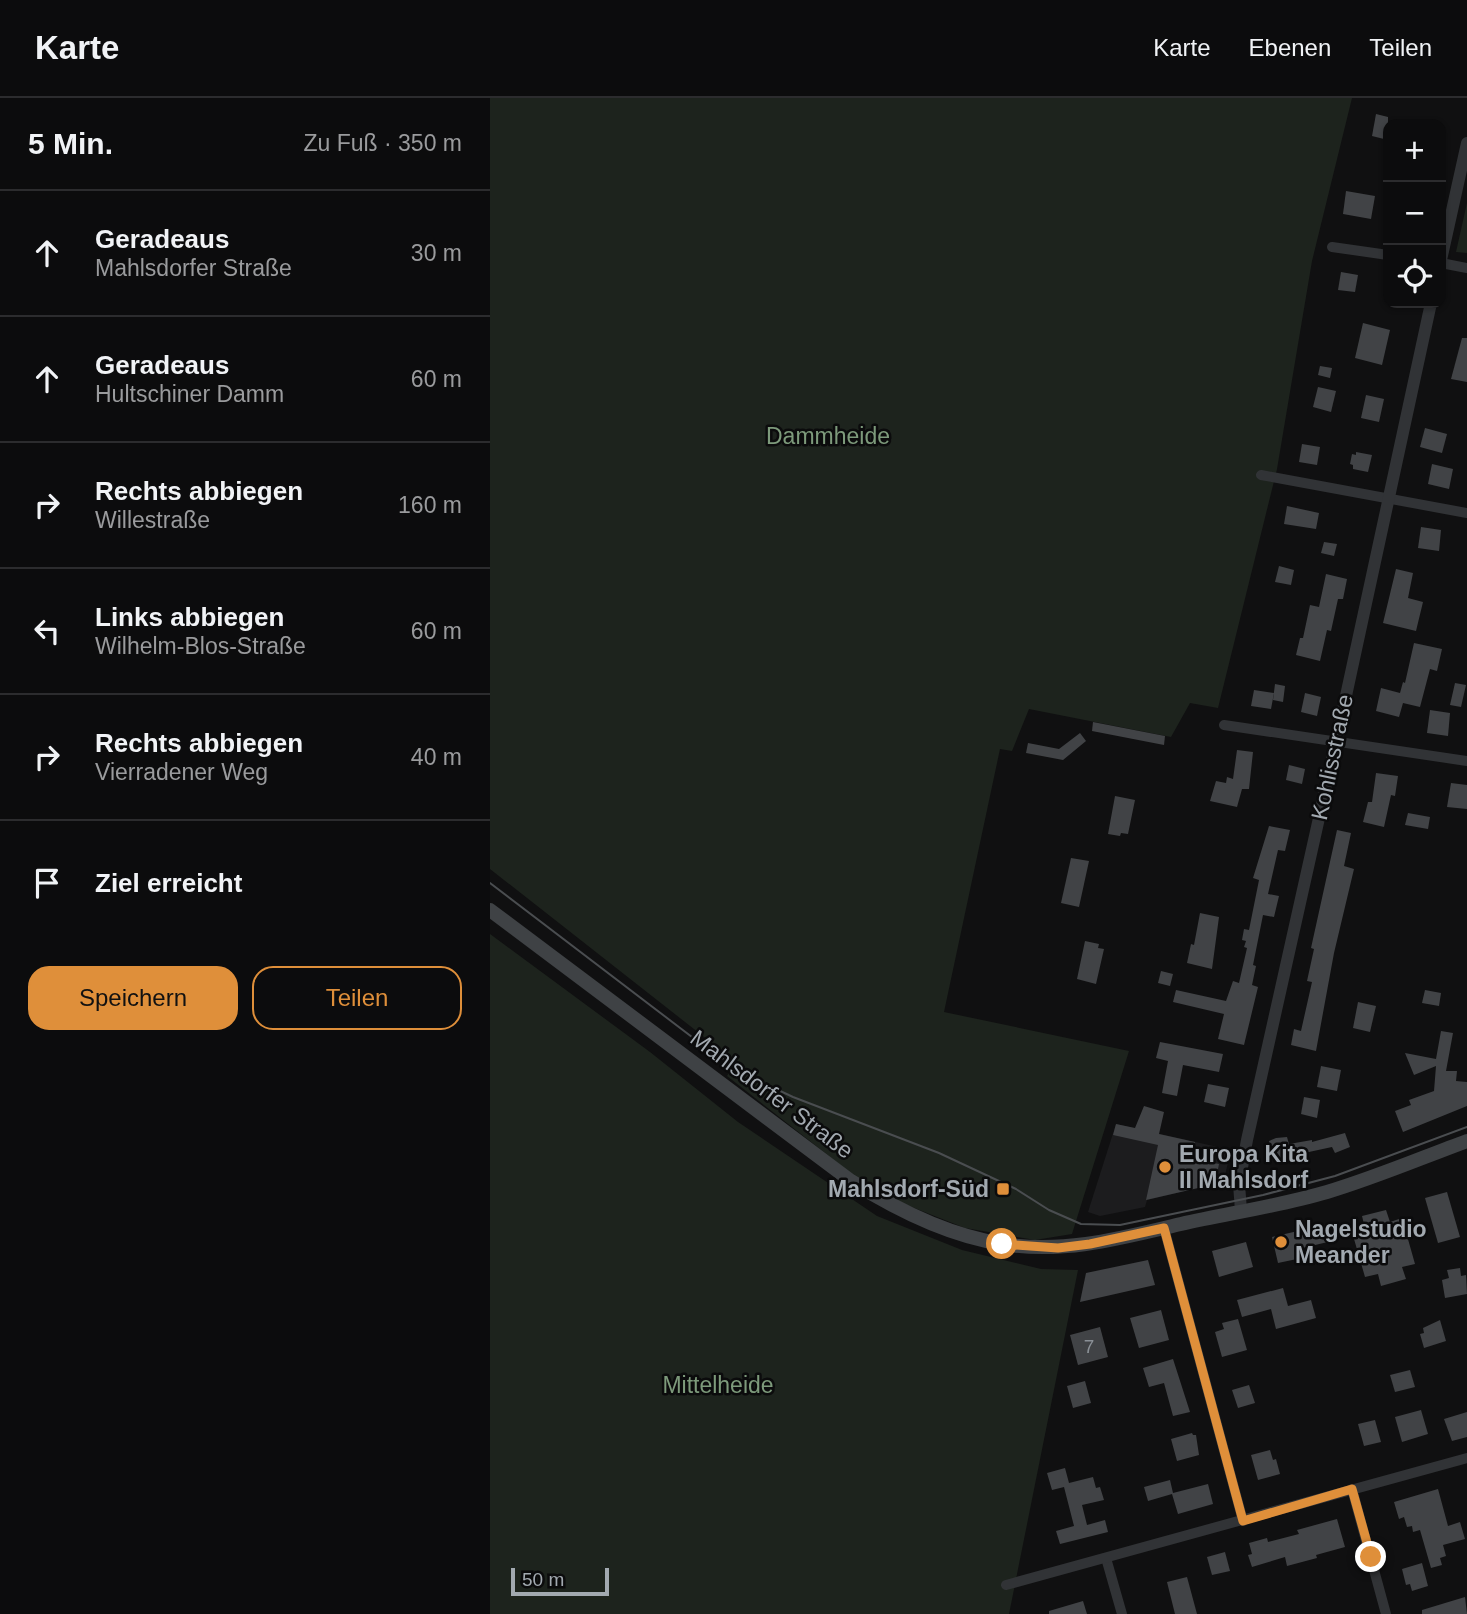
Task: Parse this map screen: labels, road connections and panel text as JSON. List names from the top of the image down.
{
  "streets": {
    "main road": ["Mahlsdorfer Straße"],
    "street": ["Kohlisstraße"]
  },
  "crossings": [
    ["Kohlisstraße", "Mahlsdorfer Straße"]
  ],
  "parks": ["Dammheide", "Mittelheide"],
  "places": {
    "other": ["Europa Kita II Mahlsdorf", "Nagelstudio Meander"],
    "transit": ["Mahlsdorf-Süd"]
  },
  "house_numbers": ["7"],
  "scale_bar": "50 m",
  "page": {
    "header": "Karte",
    "nav": ["Karte", "Ebenen", "Teilen"],
    "heading": ["5 Min.", "Zu Fuß · 350 m"],
    "map_buttons": ["+", "−"],
    "list": [
      ["Geradeaus", "Mahlsdorfer Straße", "30 m"],
      ["Geradeaus", "Hultschiner Damm", "60 m"],
      ["Rechts abbiegen", "Willestraße", "160 m"],
      ["Links abbiegen", "Wilhelm-Blos-Straße", "60 m"],
      ["Rechts abbiegen", "Vierradener Weg", "40 m"],
      "Ziel erreicht"
    ],
    "buttons": ["Speichern", "Teilen"],
    "scale": "50 m"
  }
}
